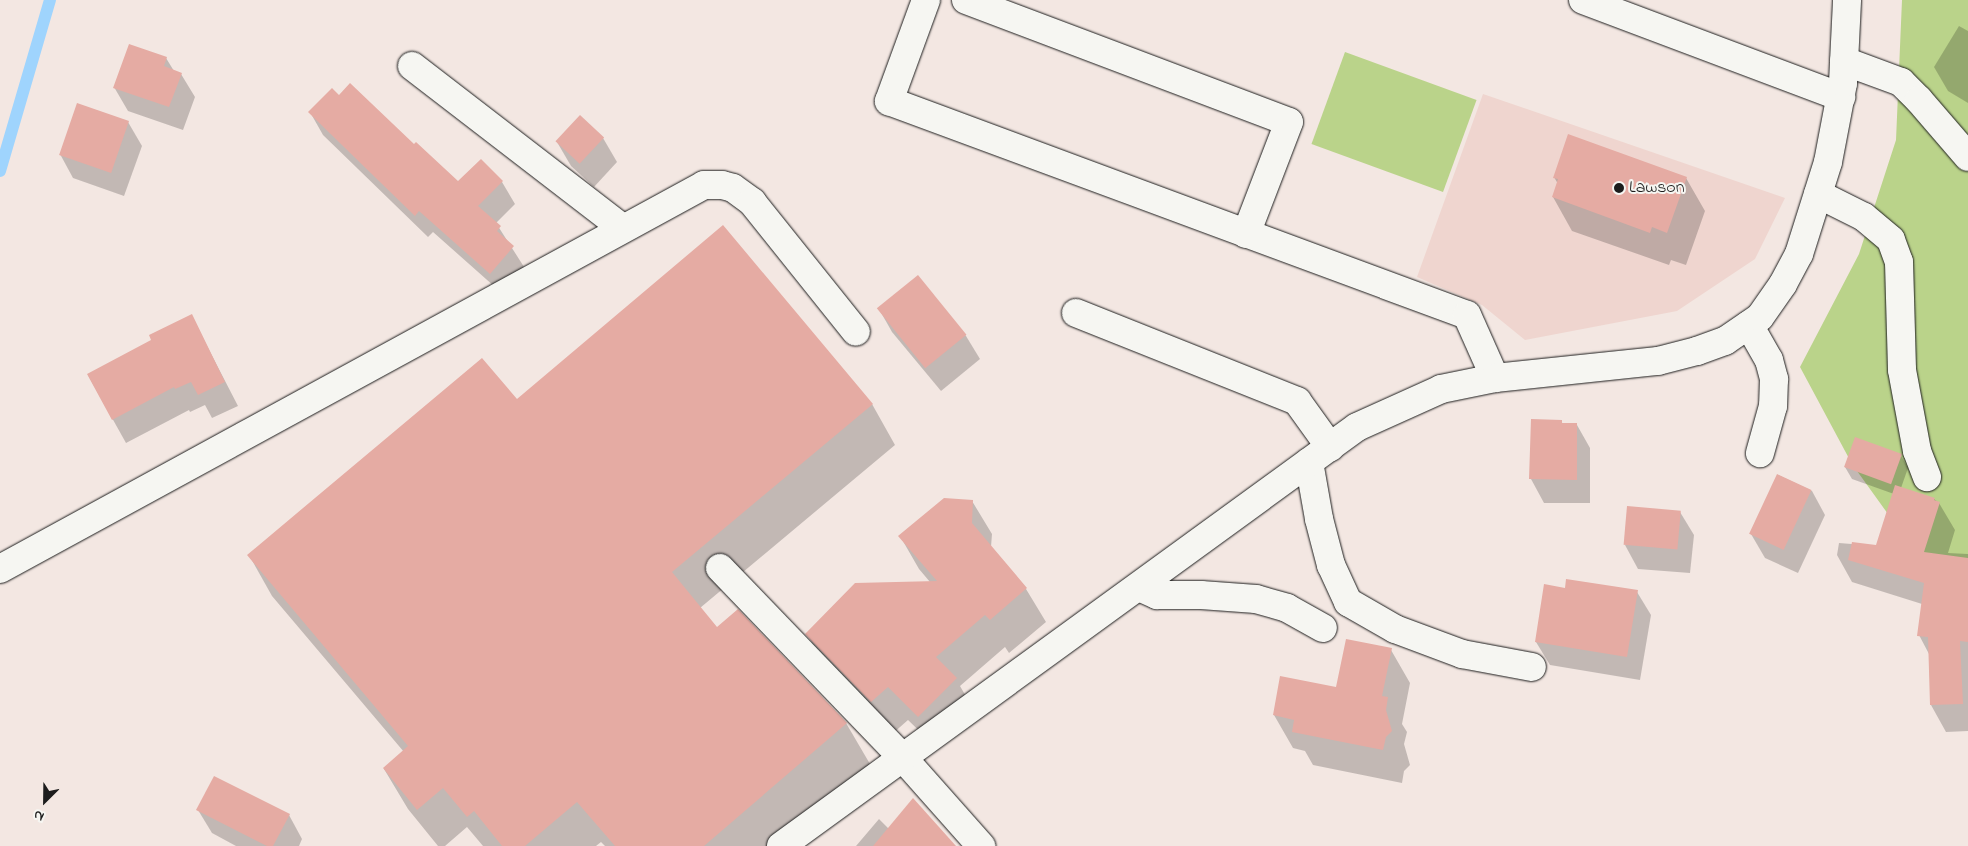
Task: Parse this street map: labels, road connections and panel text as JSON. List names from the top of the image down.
{
  "places": ["Lawson"],
  "north": "bottom left"
}
